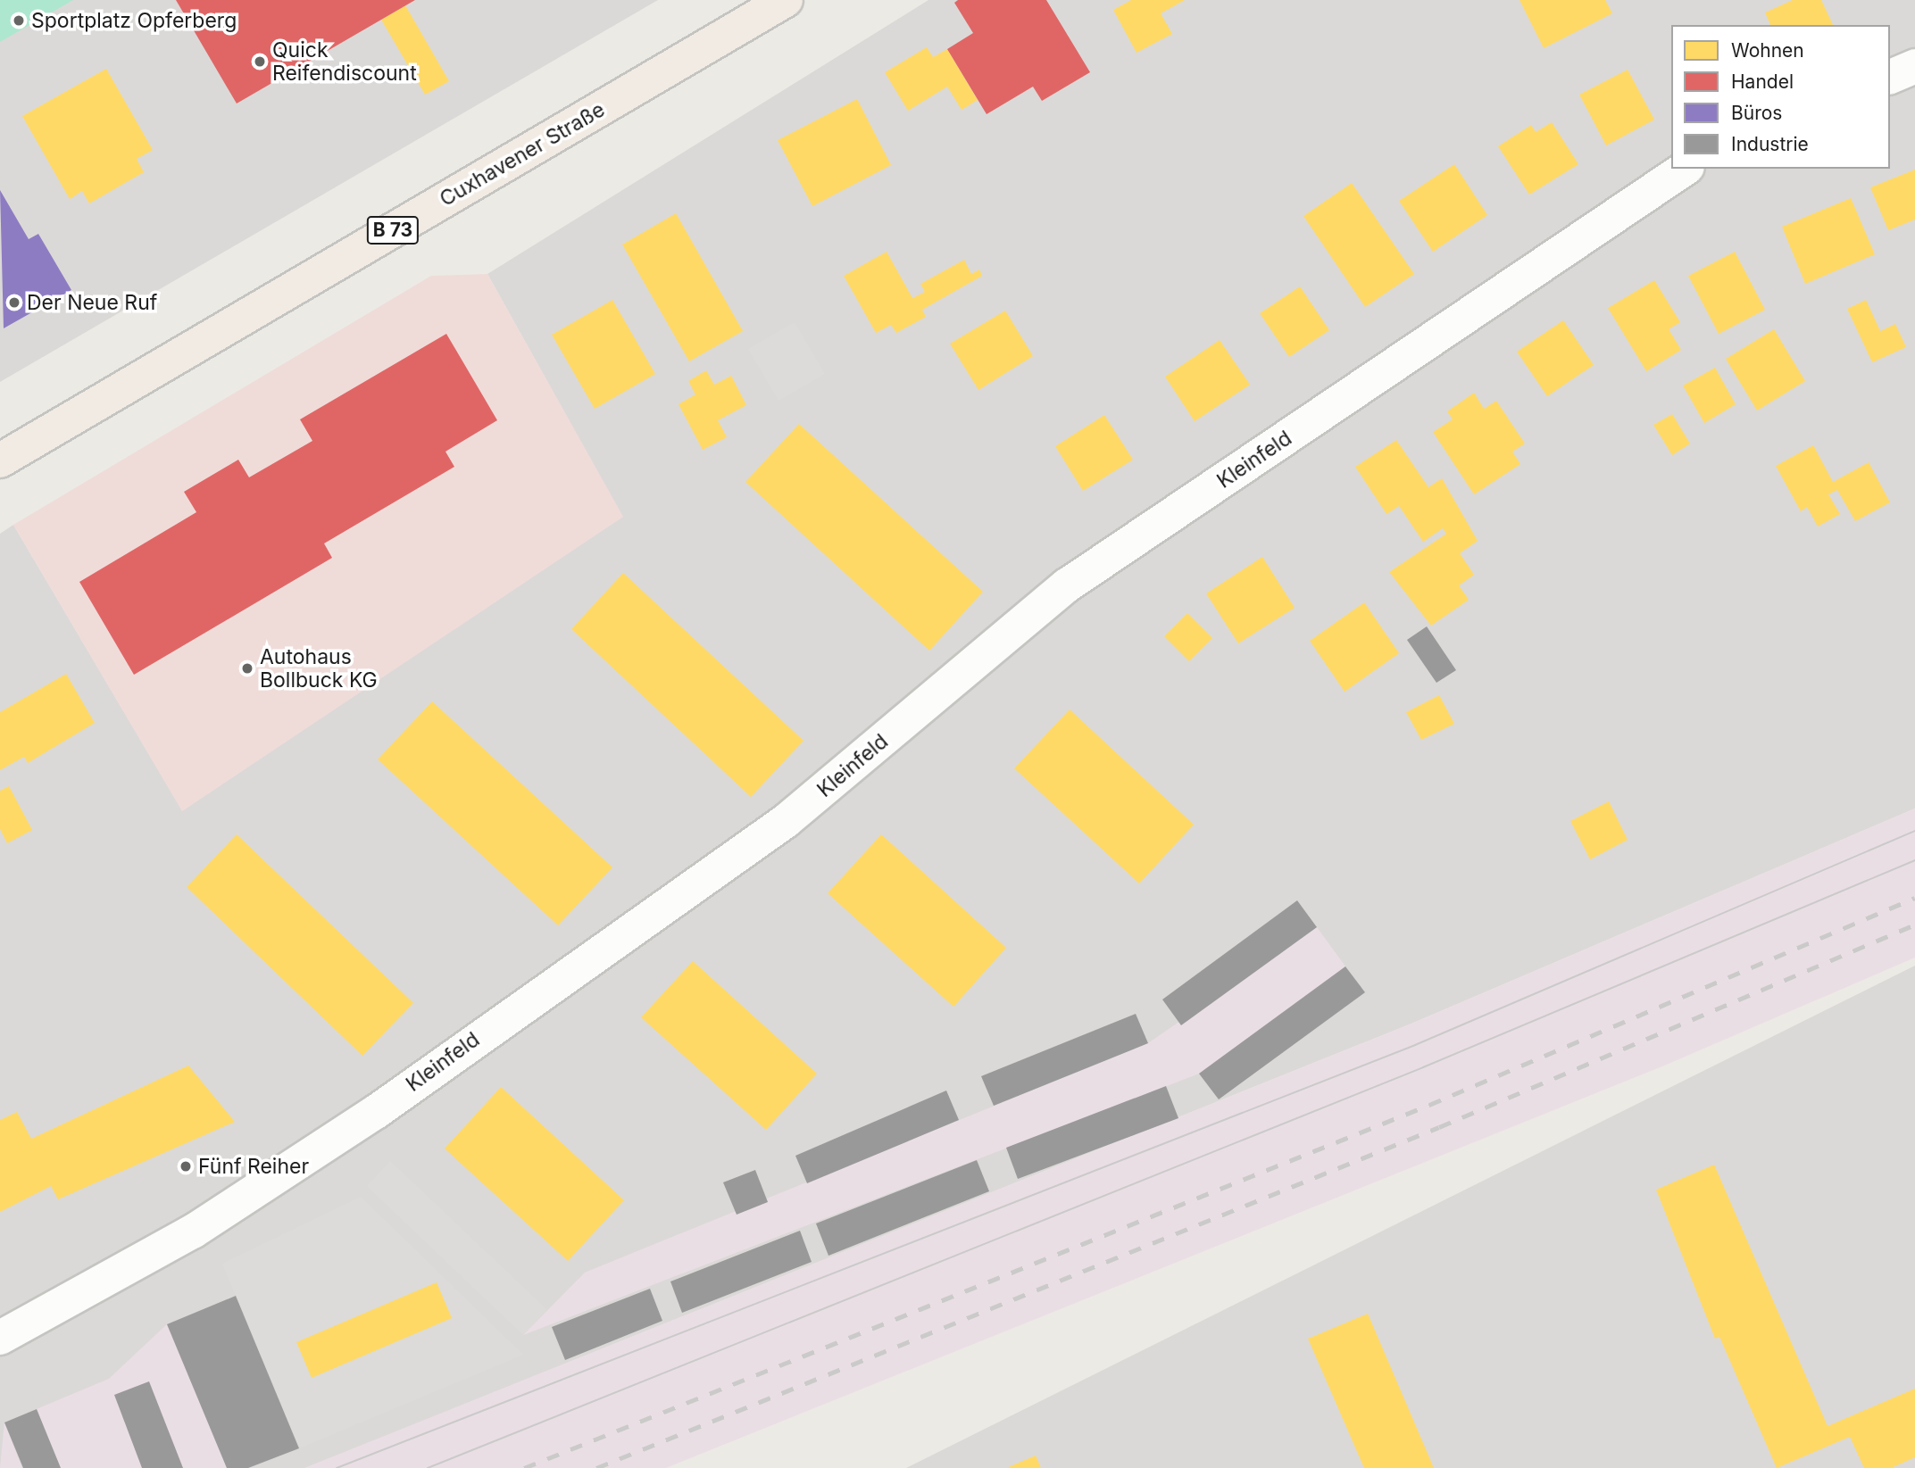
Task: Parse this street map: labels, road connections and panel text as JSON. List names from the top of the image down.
{
  "streets": {
    "main road": ["Cuxhavener Straße", "B 73"],
    "street": ["Kleinfeld"]
  },
  "places": [
    "Sportplatz Opferberg",
    "Quick Reifendiscount",
    "Der Neue Ruf",
    "Autohaus Bollbuck KG",
    "Fünf Reiher"
  ],
  "legend": [
    "Wohnen",
    "Handel",
    "Büros",
    "Industrie"
  ]
}
